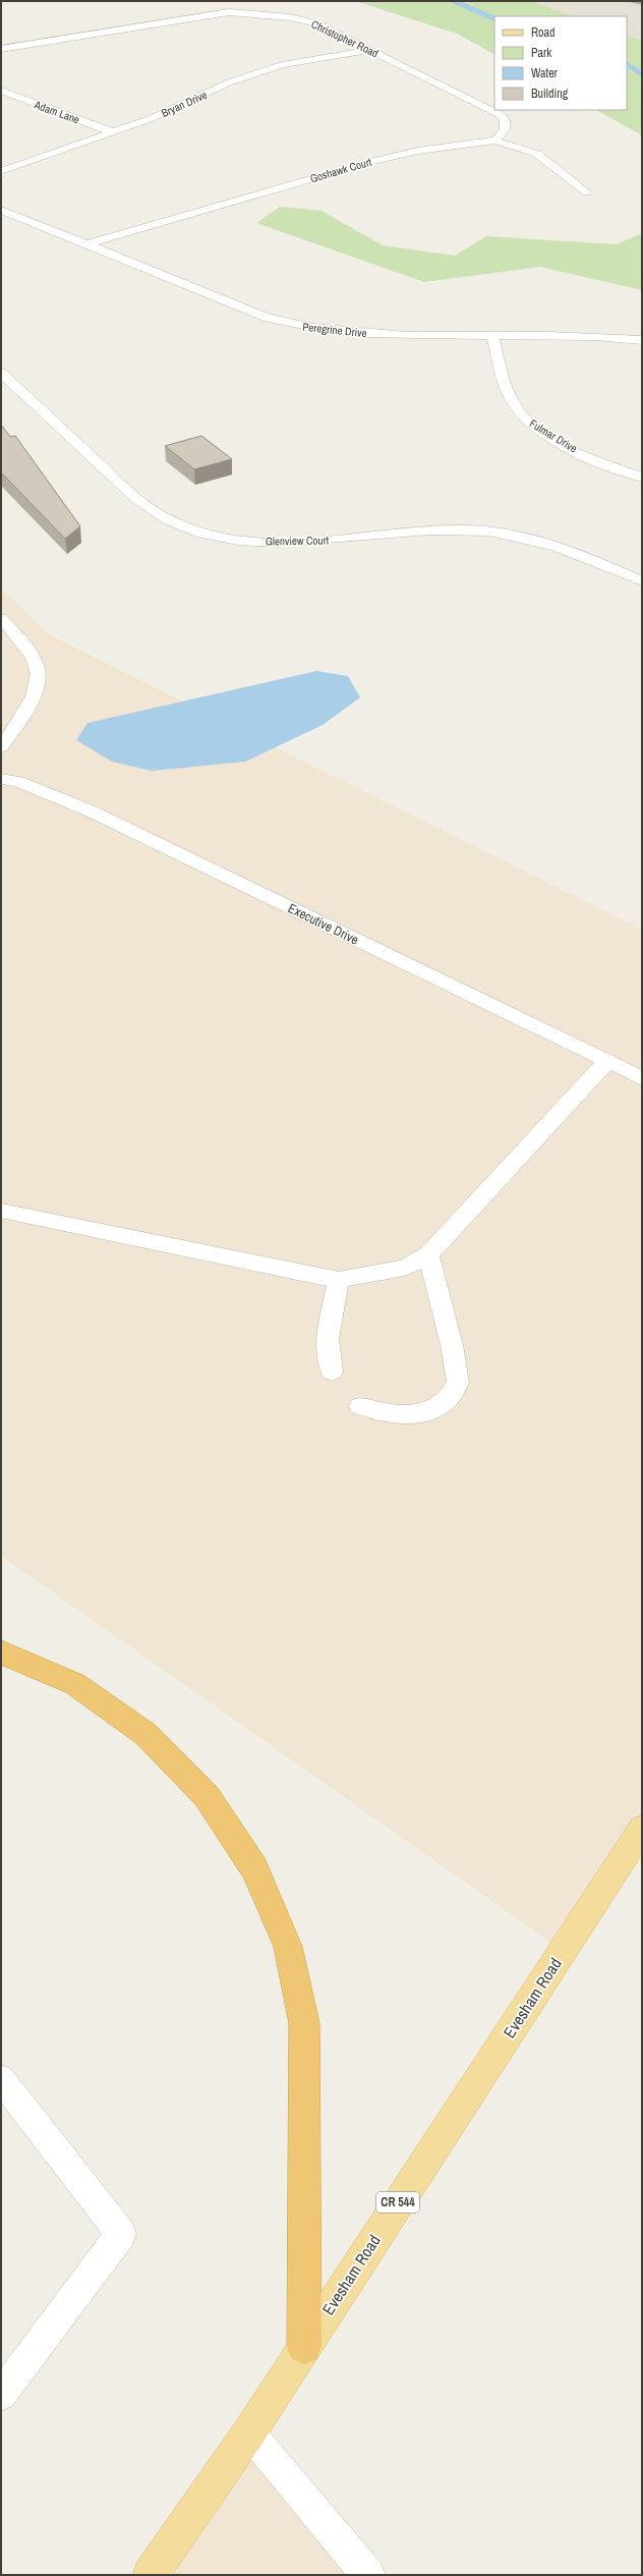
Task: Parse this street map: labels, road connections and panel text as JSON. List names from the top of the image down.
{
  "streets": {
    "main road": ["Evesham Road", "CR 544"],
    "street": [
      "Christopher Road",
      "Bryan Drive",
      "Adam Lane",
      "Goshawk Court",
      "Peregrine Drive",
      "Fulmar Drive",
      "Glenview Court",
      "Executive Drive"
    ]
  },
  "crossings": [
    ["Christopher Road", "Bryan Drive"],
    ["Christopher Road", "Goshawk Court"],
    ["Bryan Drive", "Adam Lane"],
    ["Goshawk Court", "Peregrine Drive"],
    ["Peregrine Drive", "Fulmar Drive"]
  ],
  "legend": [
    "Road",
    "Park",
    "Water",
    "Building"
  ]
}
